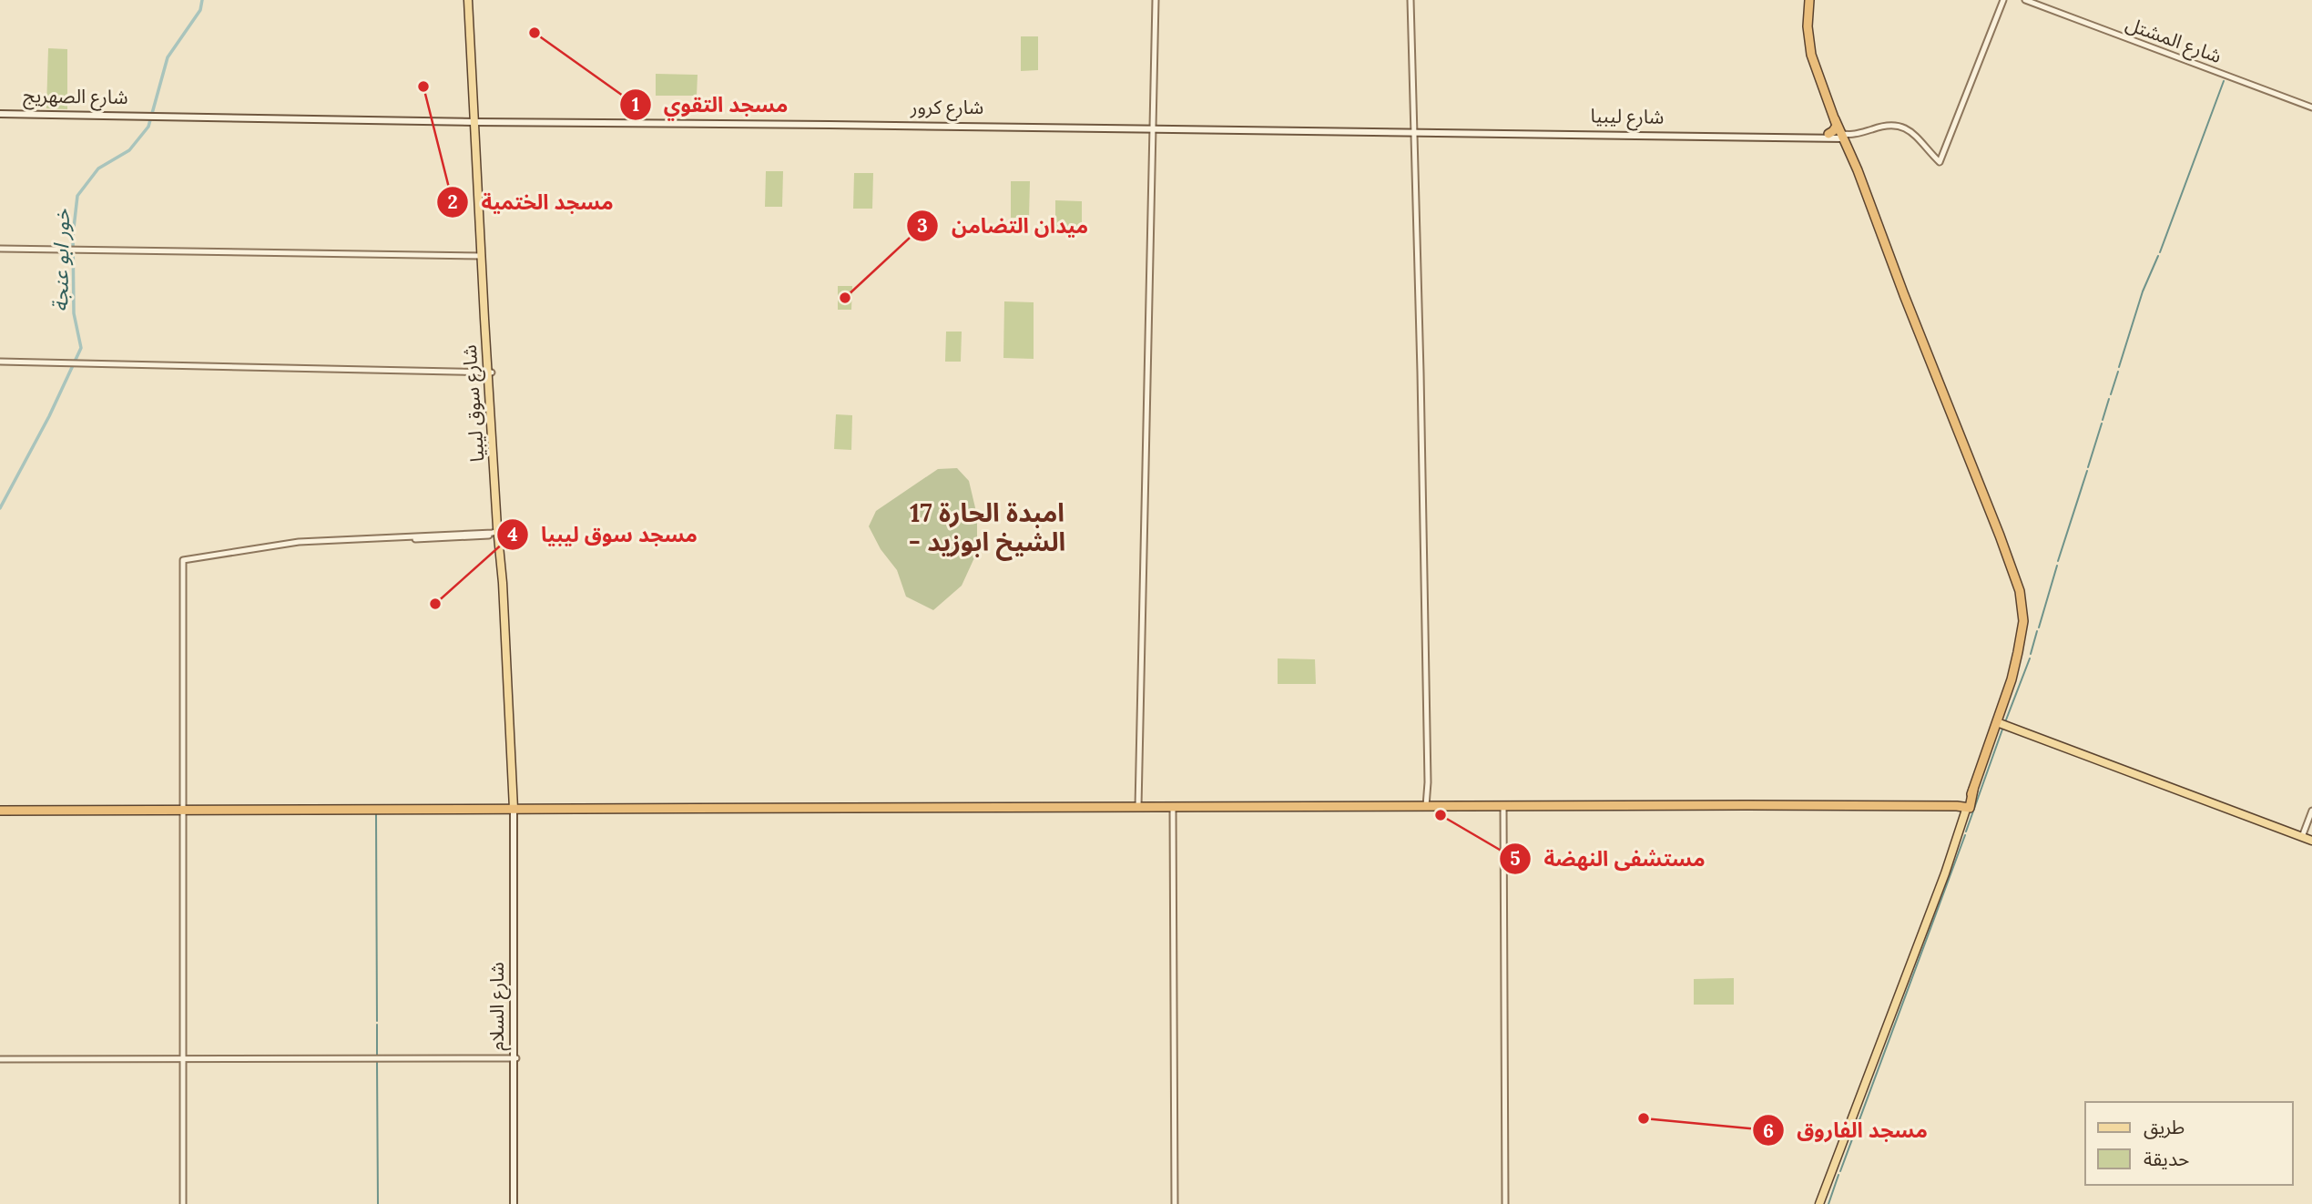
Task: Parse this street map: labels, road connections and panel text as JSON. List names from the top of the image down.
{
  "streets": {
    "main road": [
      "شارع الصهريج",
      "شارع كرور",
      "شارع ليبيا",
      "شارع سوق ليبيا",
      "شارع السلام"
    ],
    "street": ["شارع المشتل"]
  },
  "crossings": [
    ["شارع الصهريج", "شارع كرور"],
    ["شارع الصهريج", "شارع سوق ليبيا"],
    ["شارع كرور", "شارع ليبيا"],
    ["شارع كرور", "شارع سوق ليبيا"],
    ["شارع سوق ليبيا", "شارع السلام"]
  ],
  "districts": ["امبدة الحارة 17 - الشيخ ابوزيد"],
  "water": ["خور ابو عنجة"],
  "places": [
    "مسجد التقوي",
    "مسجد الختمية",
    "ميدان التضامن",
    "مسجد سوق ليبيا",
    "مستشفى النهضة",
    "مسجد الفاروق"
  ],
  "legend": ["طريق", "حديقة"]
}
